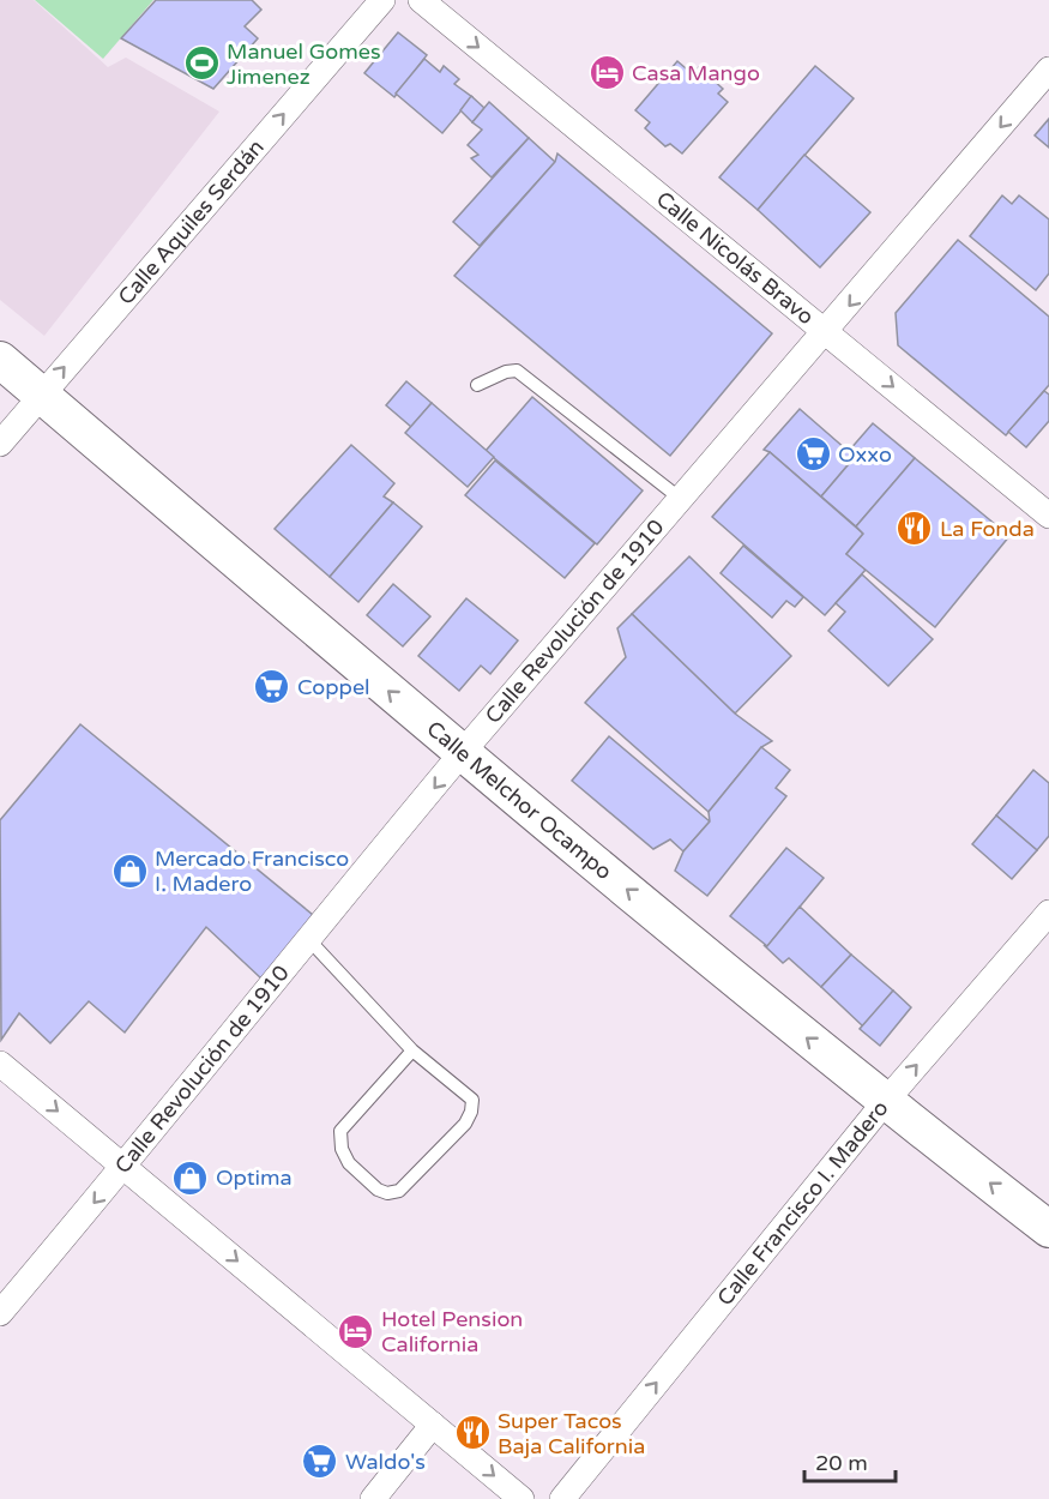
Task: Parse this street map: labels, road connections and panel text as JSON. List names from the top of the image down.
{
  "streets": {
    "street": [
      "Calle Aquiles Serdán",
      "Calle Nicolás Bravo",
      "Calle Revolución de 1910",
      "Calle Melchor Ocampo",
      "Calle Francisco I. Madero"
    ]
  },
  "crossings": [
    ["Calle Aquiles Serdán", "Calle Melchor Ocampo"],
    ["Calle Nicolás Bravo", "Calle Revolución de 1910"],
    ["Calle Revolución de 1910", "Calle Melchor Ocampo"],
    ["Calle Melchor Ocampo", "Calle Francisco I. Madero"]
  ],
  "one_way": [
    "Calle Aquiles Serdán",
    "Calle Nicolás Bravo",
    "Calle Revolución de 1910",
    "Calle Melchor Ocampo",
    "Calle Francisco I. Madero"
  ],
  "places": {
    "sports": ["Manuel Gomes Jimenez"],
    "hotel": ["Casa Mango", "Hotel Pension California"],
    "supermarket": ["Oxxo", "Coppel", "Waldo's"],
    "restaurant": ["La Fonda", "Super Tacos Baja California"],
    "shop": ["Mercado Francisco I. Madero", "Optima"]
  },
  "scale_bar": "20 m"
}
